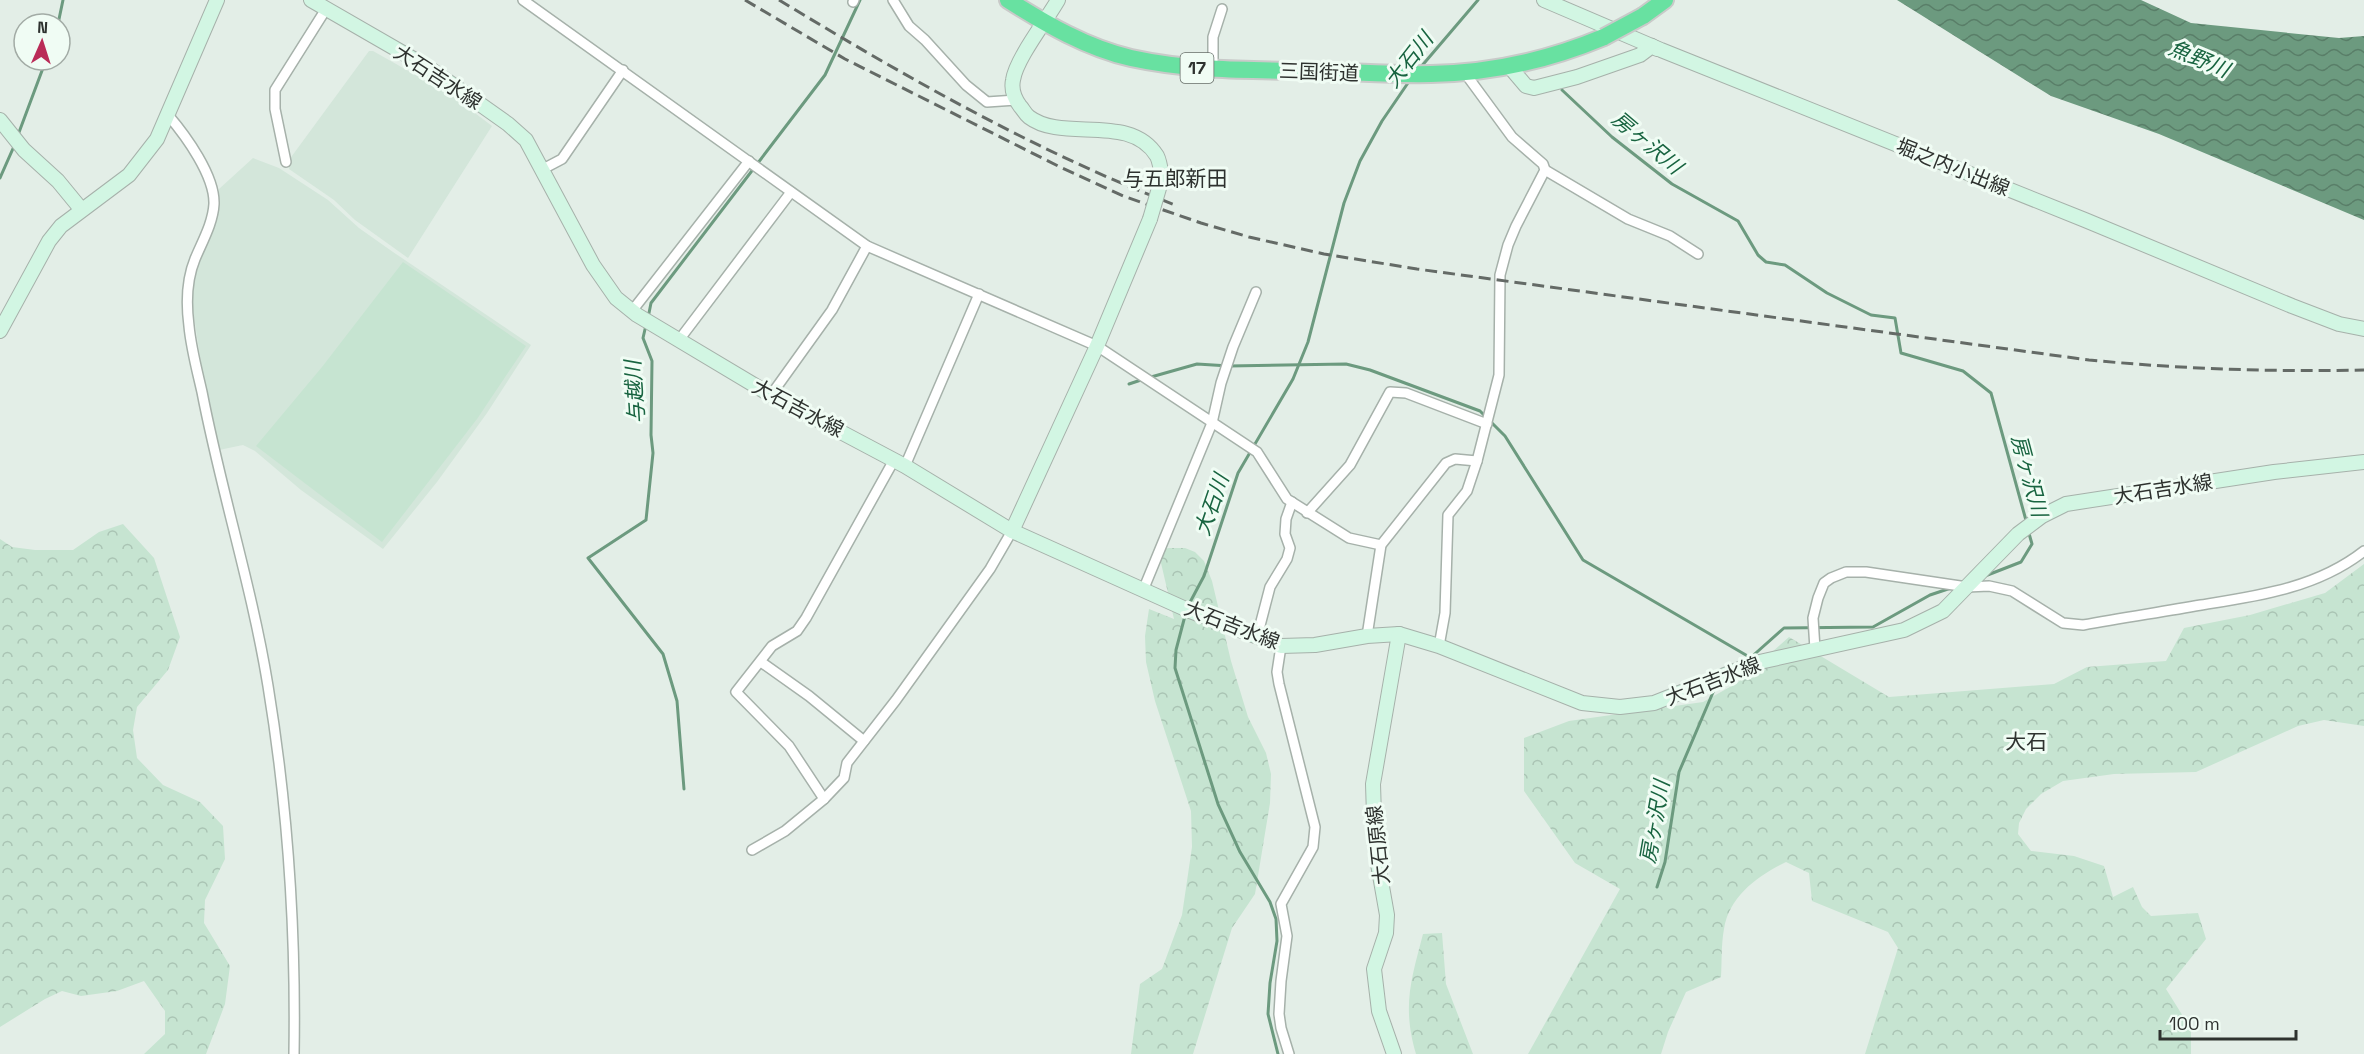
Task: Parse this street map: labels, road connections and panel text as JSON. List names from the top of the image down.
{
  "streets": {
    "highway": ["17", "三国街道"],
    "main road": ["大石吉水線", "堀之内小出線", "大石原線"]
  },
  "crossings": [
    ["大石吉水線", "大石原線"]
  ],
  "districts": ["与五郎新田", "大石"],
  "water": [
    "魚野川",
    "大石川",
    "房ヶ沢川",
    "与越川"
  ],
  "scale_bar": "100 m",
  "north": "top"
}
